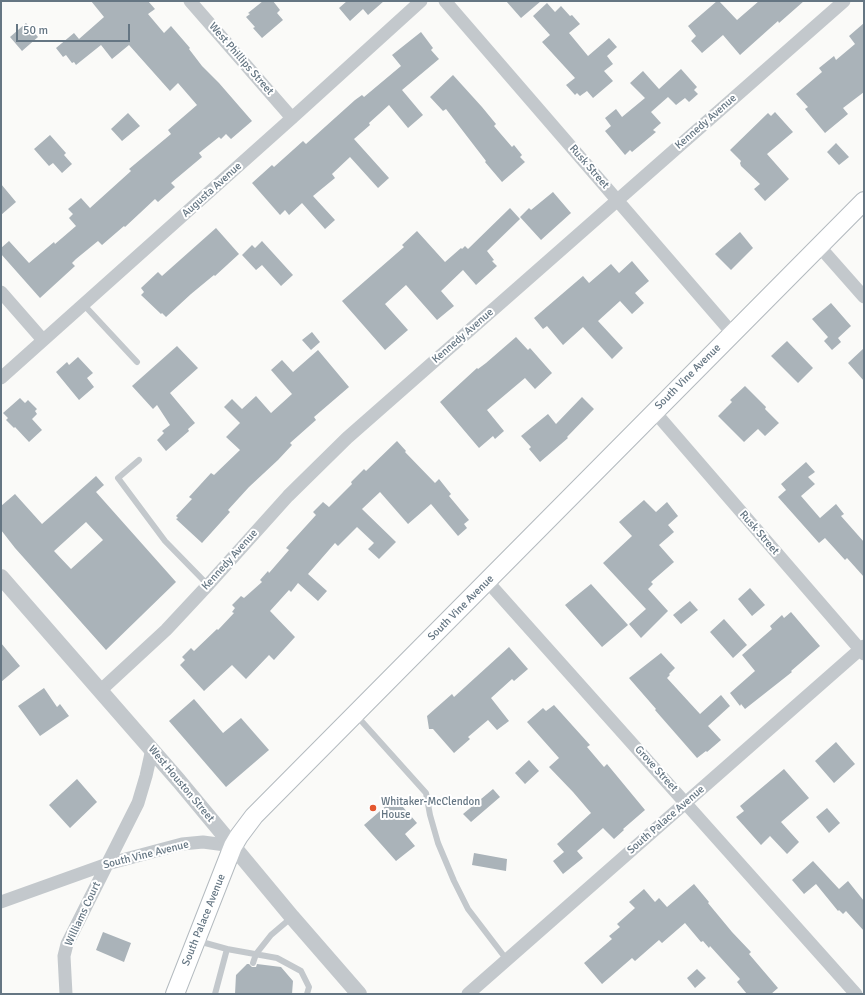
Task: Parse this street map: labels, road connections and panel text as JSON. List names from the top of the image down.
{
  "streets": {
    "main road": ["South Vine Avenue", "South Palace Avenue"],
    "street": [
      "West Phillips Street",
      "Kennedy Avenue",
      "Rusk Street",
      "Augusta Avenue",
      "Grove Street",
      "West Houston Street",
      "Williams Court"
    ]
  },
  "crossings": [
    ["West Phillips Street", "Augusta Avenue"],
    ["Kennedy Avenue", "Rusk Street"],
    ["Kennedy Avenue", "West Houston Street"],
    ["Rusk Street", "South Vine Avenue"],
    ["Rusk Street", "South Palace Avenue"],
    ["South Vine Avenue", "Grove Street"],
    ["South Vine Avenue", "West Houston Street"],
    ["South Vine Avenue", "South Palace Avenue"],
    ["South Vine Avenue", "Williams Court"],
    ["Grove Street", "South Palace Avenue"],
    ["West Houston Street", "South Palace Avenue"],
    ["West Houston Street", "Williams Court"]
  ],
  "places": ["Whitaker-McClendon House"],
  "scale_bar": "50 m"
}
